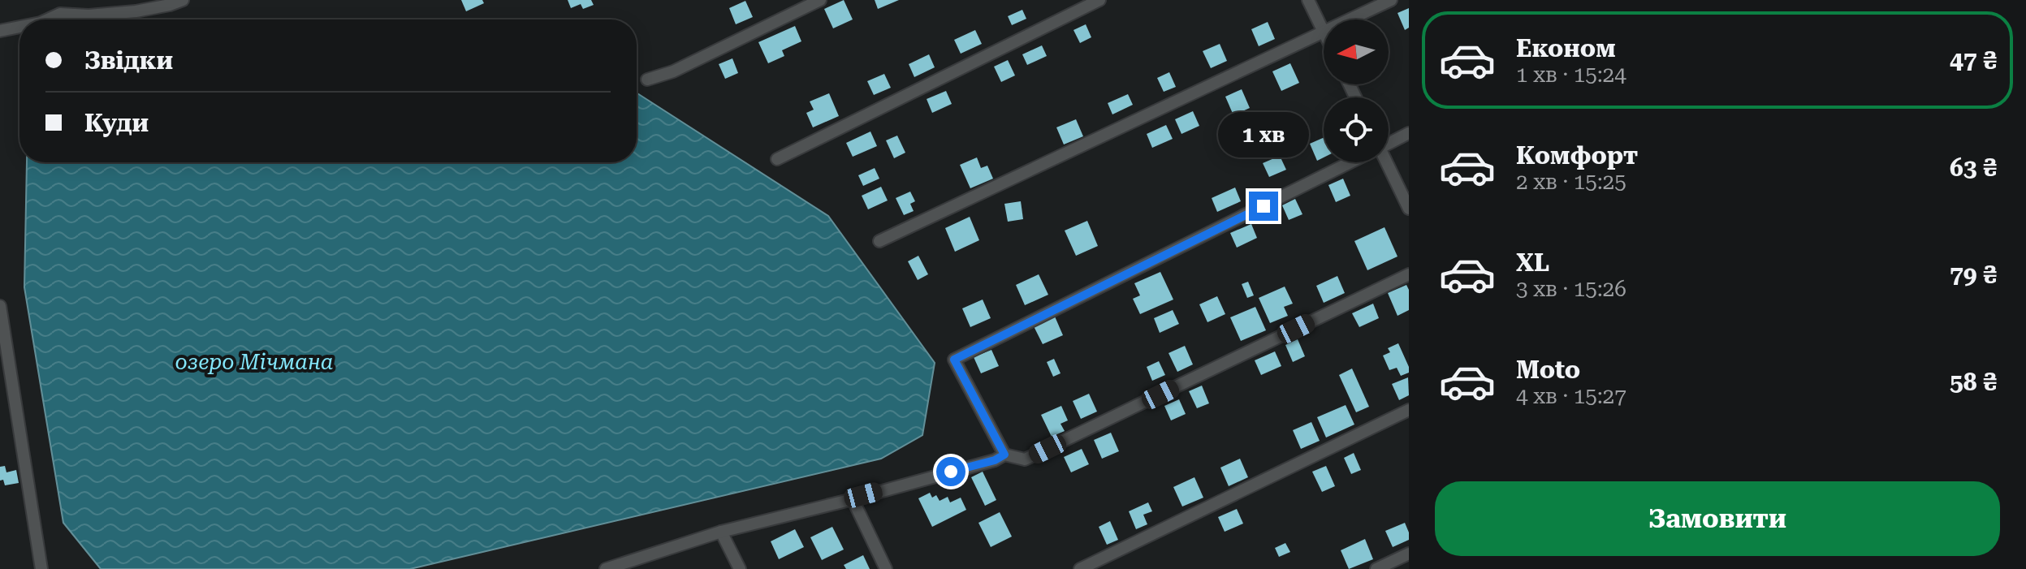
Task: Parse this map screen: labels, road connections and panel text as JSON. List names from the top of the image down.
{
  "water": ["озеро Мічмана"],
  "north": "left",
  "page": {
    "list": [
      {
        "name": "Економ",
        "note": "1 хв · 15:24",
        "value": "47 ₴"
      },
      {
        "name": "Комфорт",
        "note": "2 хв · 15:25",
        "value": "63 ₴"
      },
      {
        "name": "XL",
        "note": "3 хв · 15:26",
        "value": "79 ₴"
      },
      {
        "name": "Moto",
        "note": "4 хв · 15:27",
        "value": "58 ₴"
      }
    ],
    "banner": ["Звідки", "Куди"],
    "bubble": "1 хв",
    "buttons": "Замовити"
  }
}
